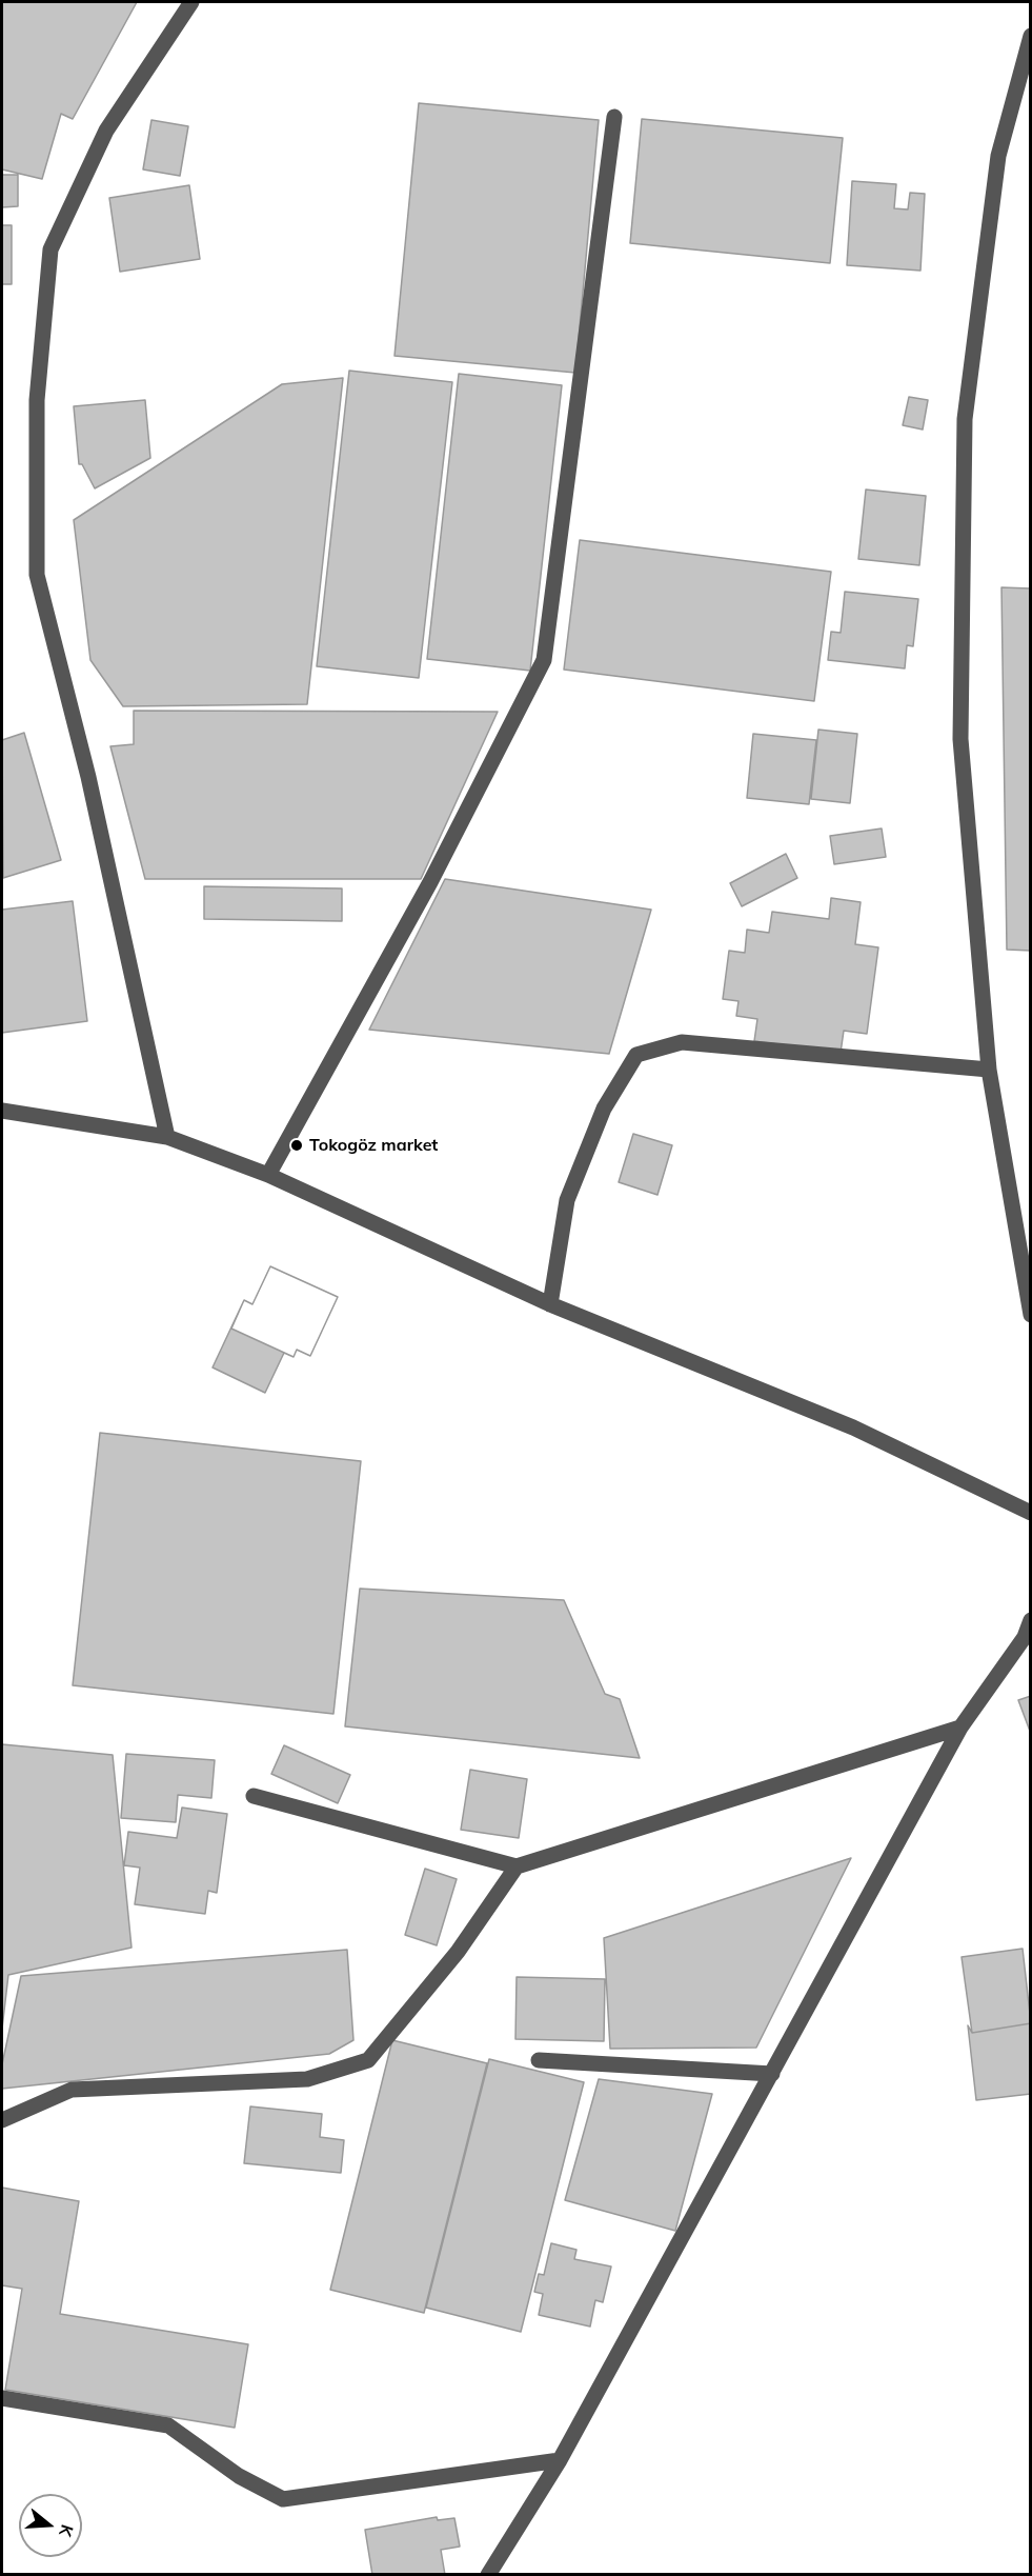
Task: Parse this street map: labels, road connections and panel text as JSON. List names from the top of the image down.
{
  "places": ["Tokogöz market"],
  "north": "right"
}
